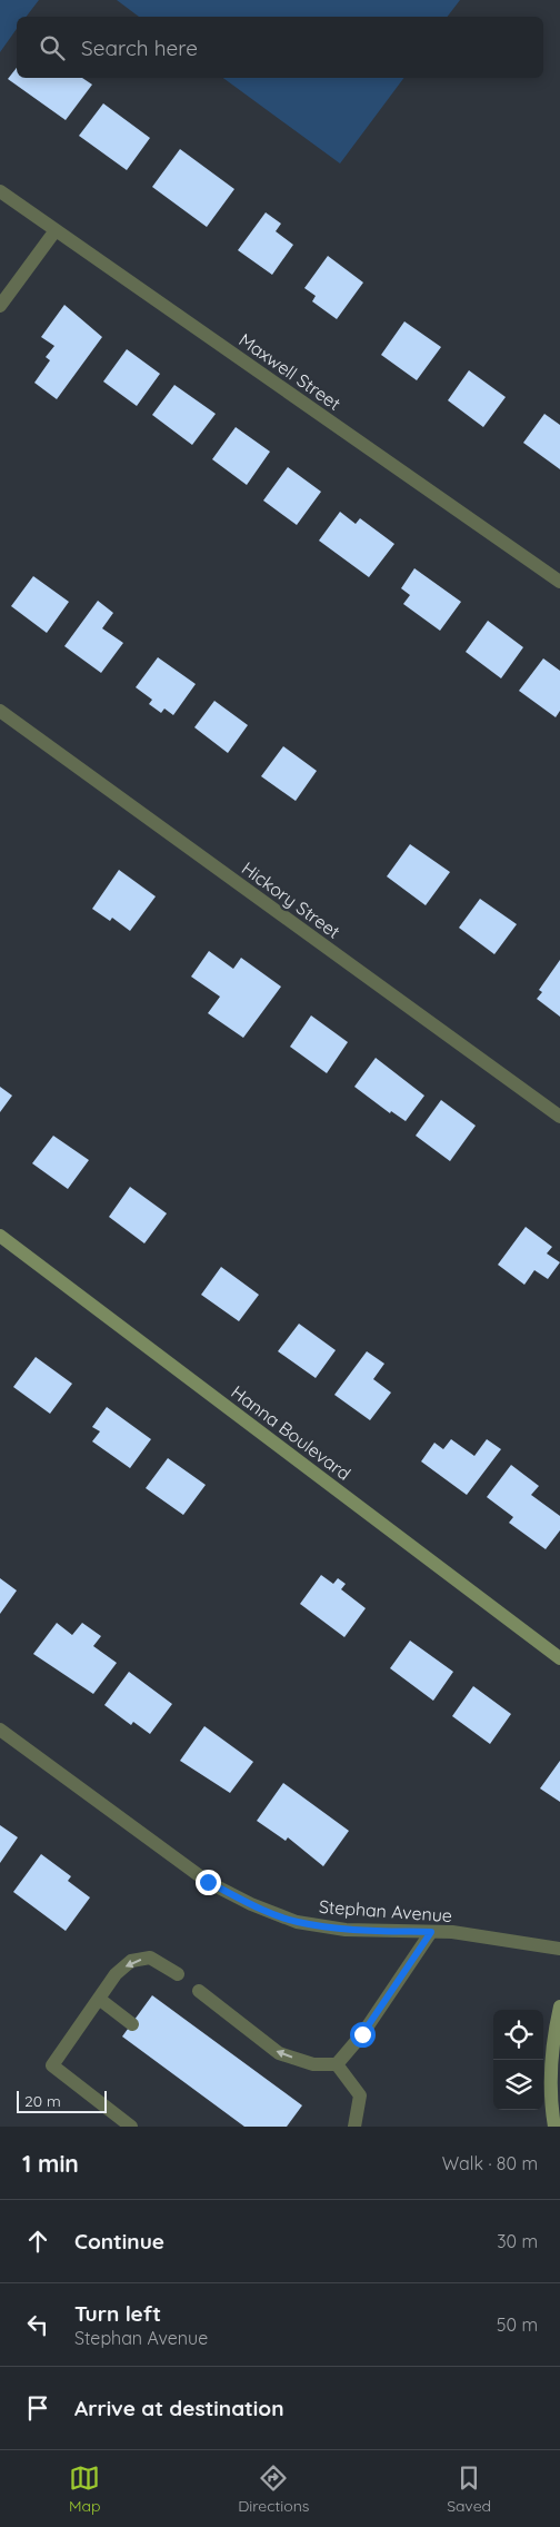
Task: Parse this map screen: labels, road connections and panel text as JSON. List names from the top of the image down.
{
  "streets": {
    "street": [
      "Maxwell Street",
      "Hickory Street",
      "Hanna Boulevard",
      "Stephan Avenue"
    ]
  },
  "scale_bar": "20 m",
  "page": {
    "search": "Search here",
    "scale": "20 m",
    "heading": ["1 min", "Walk · 80 m"],
    "list": [
      ["Continue", "30 m"],
      ["Turn left", "Stephan Avenue", "50 m"],
      "Arrive at destination"
    ],
    "nav": ["Map", "Directions", "Saved"]
  }
}
